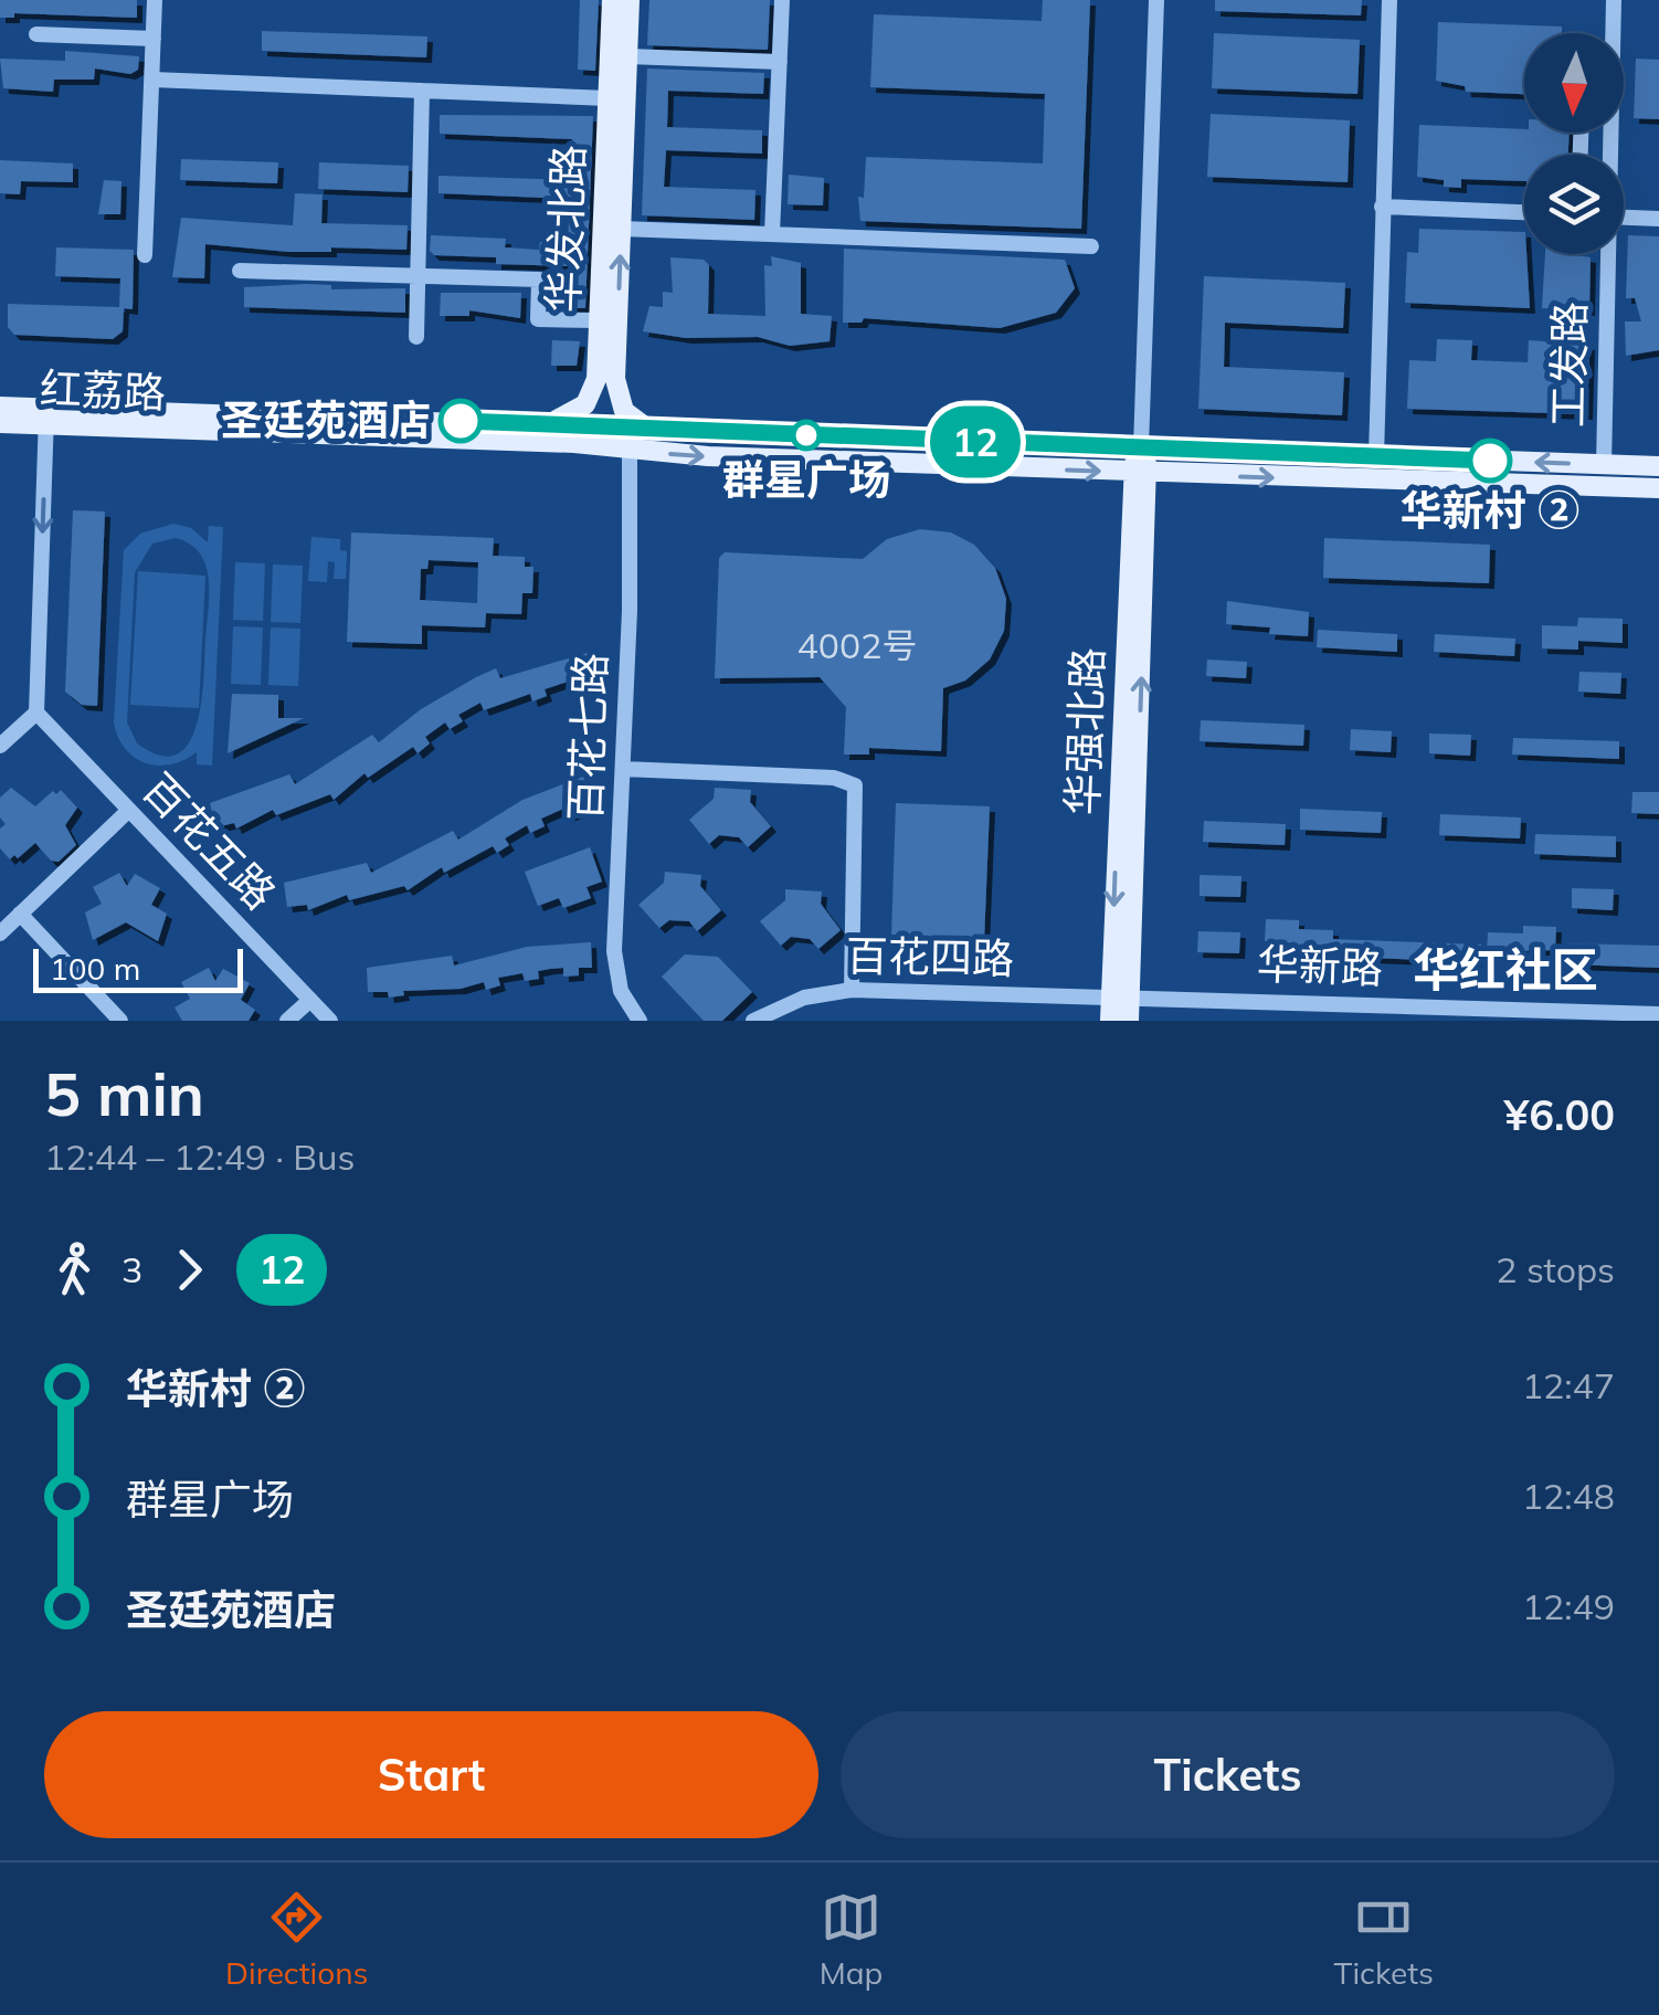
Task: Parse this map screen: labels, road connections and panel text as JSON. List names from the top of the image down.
{
  "streets": {
    "main road": ["华发北路", "红荔路", "华强北路"],
    "street": [
      "工发路",
      "百花七路",
      "百花五路",
      "百花四路",
      "华新路"
    ]
  },
  "crossings": [
    ["华发北路", "红荔路"],
    ["工发路", "红荔路"],
    ["红荔路", "华强北路"],
    ["红荔路", "百花七路"],
    ["华强北路", "百花四路"],
    ["华强北路", "华新路"],
    ["百花四路", "华新路"]
  ],
  "districts": ["华红社区"],
  "places": ["圣廷苑酒店", "群星广场", "华新村 ②"],
  "lines": ["bus line 12"],
  "house_numbers": ["4002号"],
  "scale_bar": "100 m",
  "north": "bottom",
  "page": {
    "on_map": "12",
    "scale": "100 m",
    "heading": ["5 min", "12:44 – 12:49 · Bus", "¥6.00"],
    "legs": ["3", "12", "2 stops"],
    "list": [
      {
        "name": "华新村 ②",
        "value": "12:47"
      },
      {
        "name": "群星广场",
        "value": "12:48"
      },
      {
        "name": "圣廷苑酒店",
        "value": "12:49"
      }
    ],
    "buttons": ["Start", "Tickets"],
    "tabs": ["Directions", "Map", "Tickets"]
  }
}
